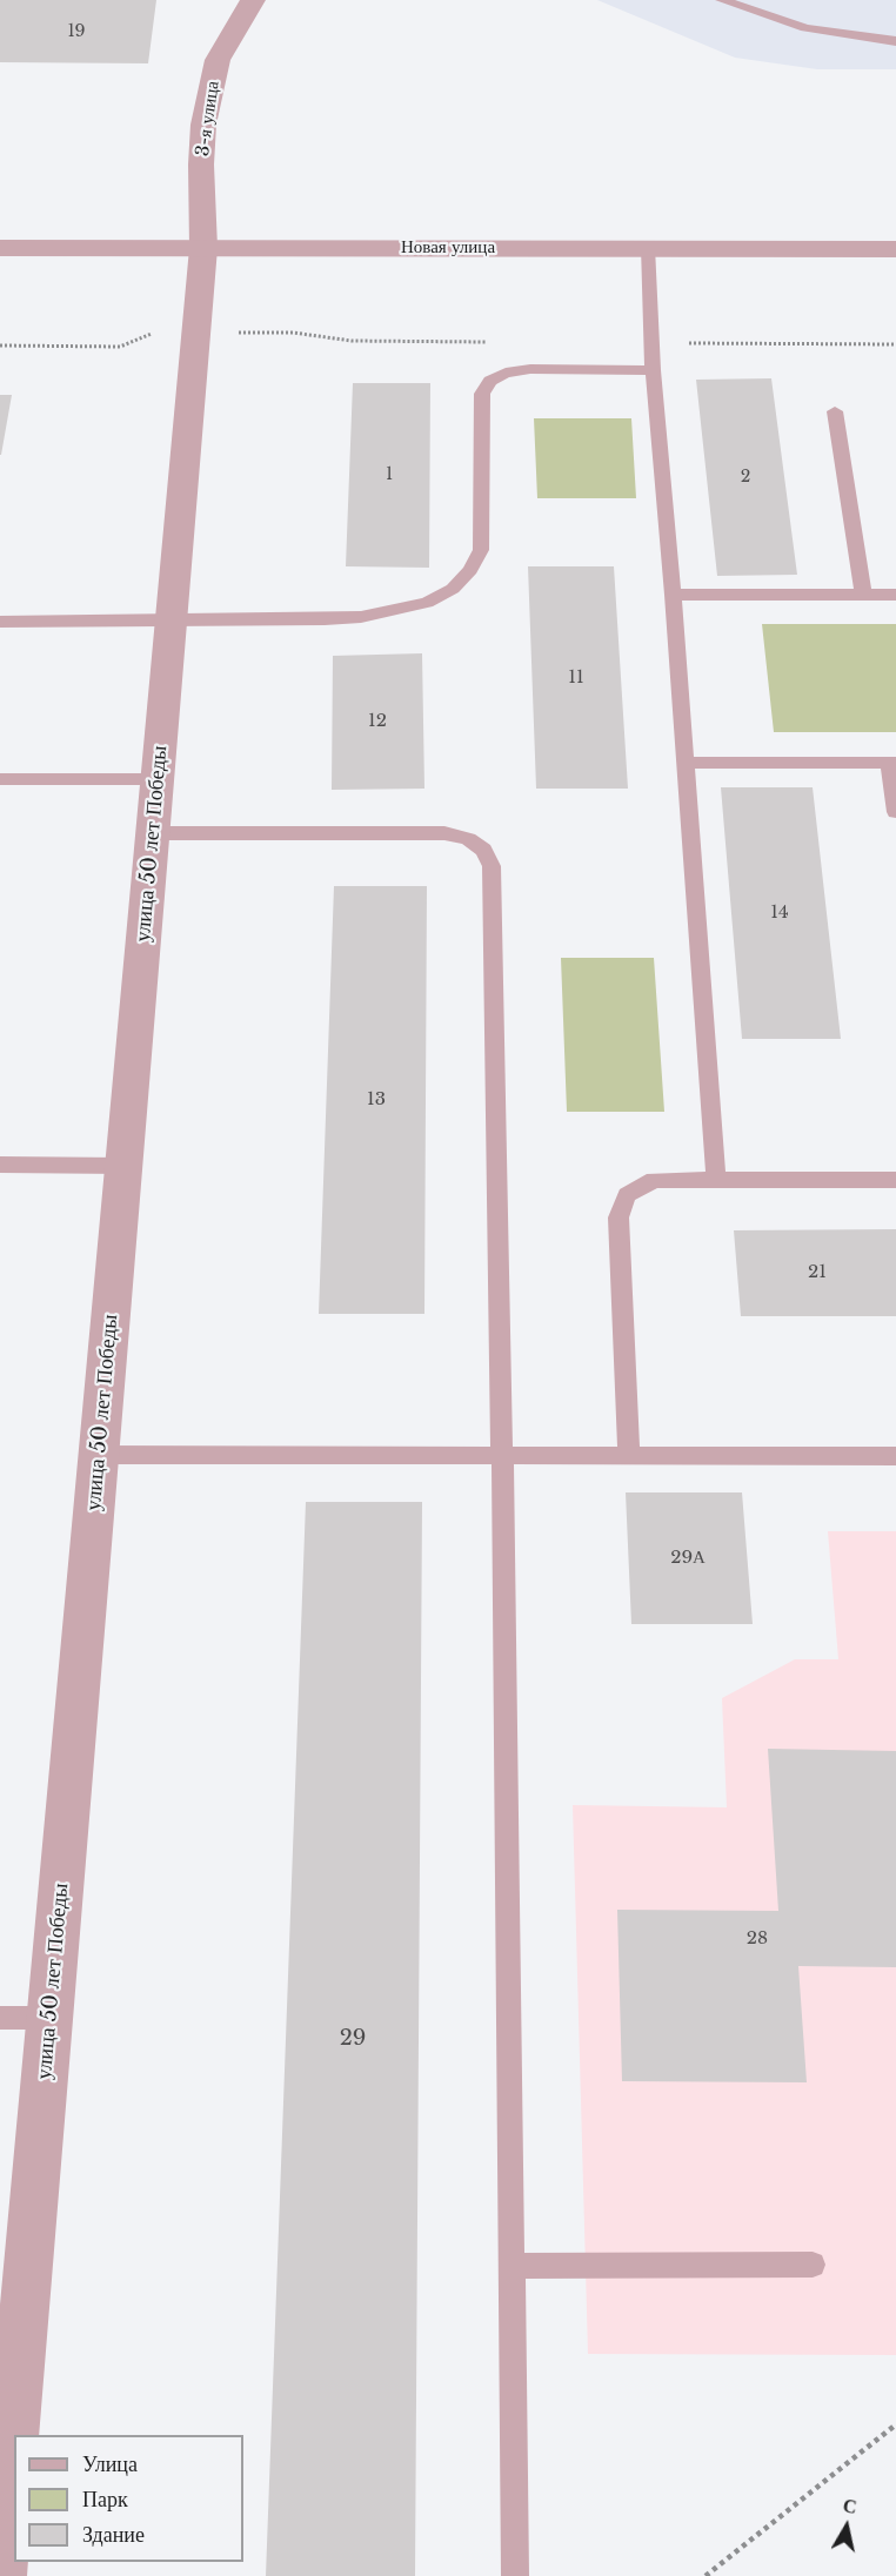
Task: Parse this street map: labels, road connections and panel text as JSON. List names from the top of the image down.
{
  "streets": {
    "street": ["3-я улица", "Новая улица", "улица 50 лет Победы"]
  },
  "crossings": [
    ["3-я улица", "Новая улица"],
    ["3-я улица", "улица 50 лет Победы"],
    ["Новая улица", "улица 50 лет Победы"]
  ],
  "house_numbers": [
    "19",
    "1",
    "2",
    "11",
    "12",
    "14",
    "13",
    "21",
    "29А",
    "28",
    "29"
  ],
  "legend": ["Улица", "Парк", "Здание"],
  "north": "top"
}
